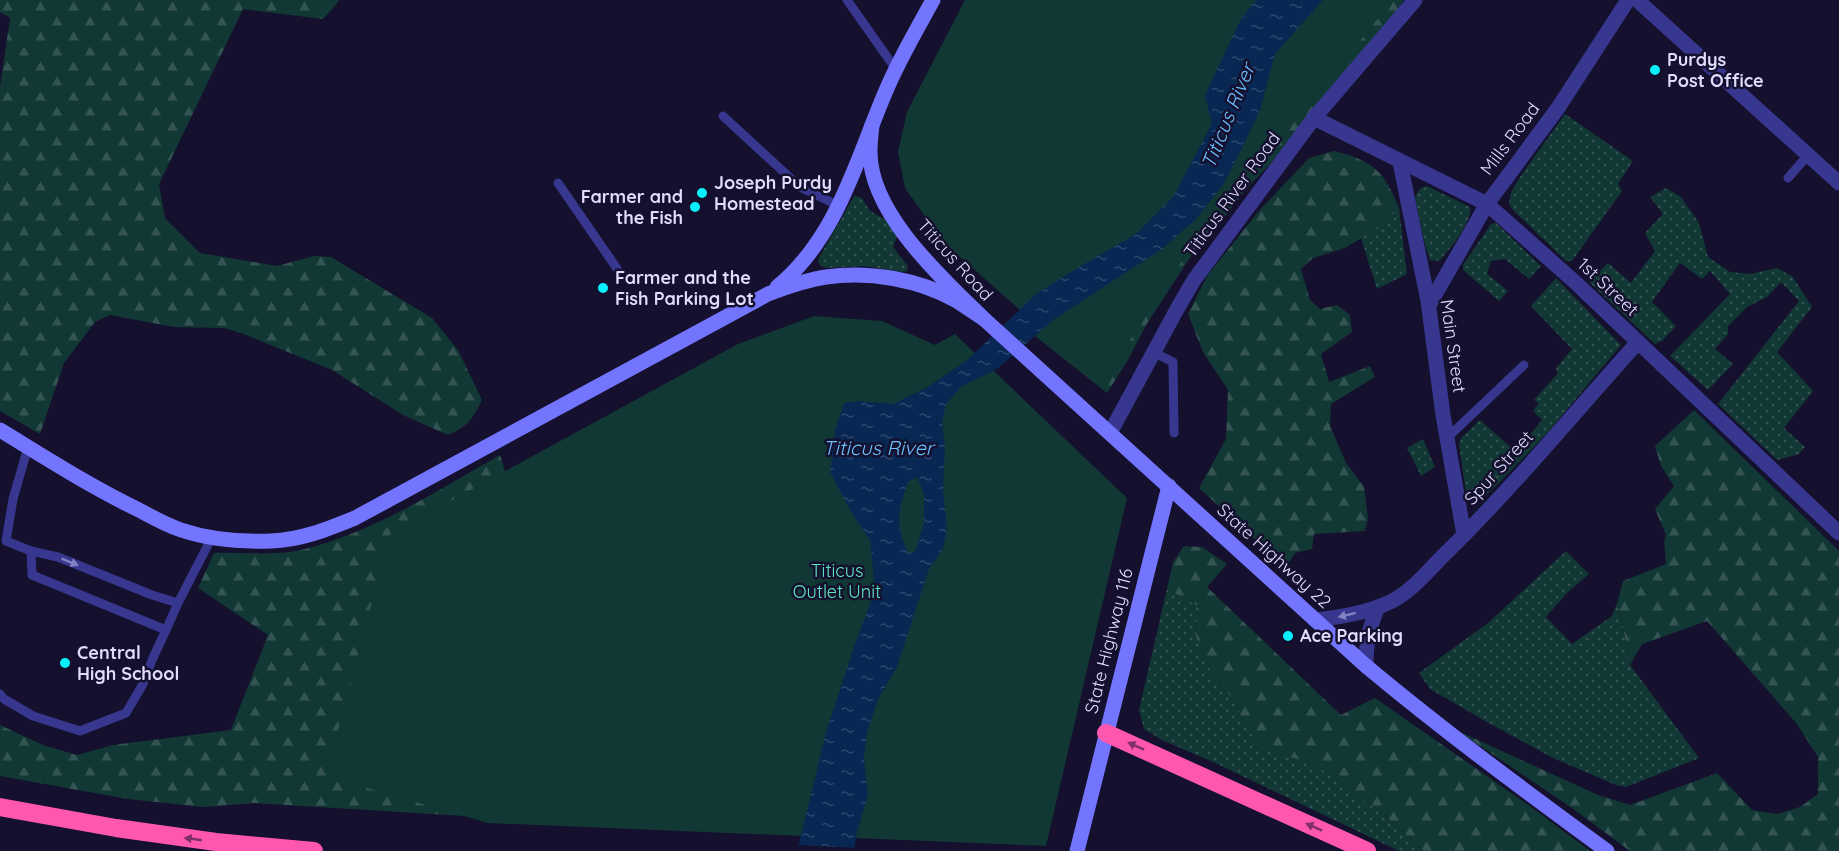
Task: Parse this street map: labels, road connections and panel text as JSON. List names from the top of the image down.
{
  "streets": {
    "main road": ["Titicus Road", "State Highway 22", "State Highway 116"],
    "street": [
      "Mills Road",
      "Titicus River Road",
      "1st Street",
      "Main Street",
      "Spur Street"
    ]
  },
  "crossings": [
    ["Mills Road", "1st Street"],
    ["Mills Road", "Main Street"],
    ["Titicus River Road", "1st Street"],
    ["Titicus River Road", "State Highway 22"],
    ["Titicus Road", "State Highway 22"],
    ["1st Street", "Main Street"],
    ["1st Street", "Spur Street"],
    ["Main Street", "Spur Street"],
    ["Spur Street", "State Highway 22"],
    ["State Highway 22", "State Highway 116"]
  ],
  "water": ["Titicus River"],
  "parks": ["Titicus Outlet Unit"],
  "places": [
    "Purdys Post Office",
    "Joseph Purdy Homestead",
    "Farmer and the Fish",
    "Farmer and the Fish Parking Lot",
    "Ace Parking",
    "Central High School"
  ]
}
